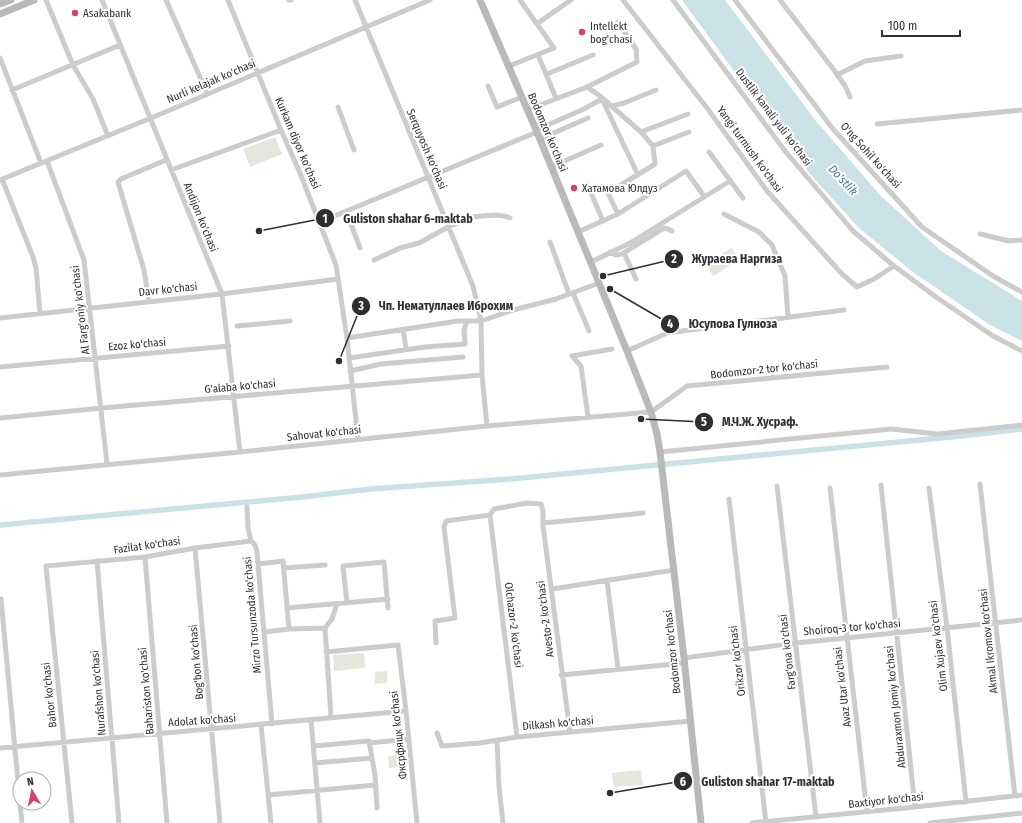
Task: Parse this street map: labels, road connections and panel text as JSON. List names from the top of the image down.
{
  "streets": {
    "street": [
      "Nurli kelajak ko'chasi",
      "Dustlik kanali yuli ko'chasi",
      "Bodomzor ko'chasi",
      "Kurkam diyor ko'chasi",
      "Serquyosh ko'chasi",
      "Yangi turmush ko'chasi",
      "O'ng Sohil ko'chasi",
      "Andijon ko'chasi",
      "Davr ko'chasi",
      "Al Farg'oniy ko'chasi",
      "Ezoz ko'chasi",
      "Bodomzor-2 tor ko'chasi",
      "G'alaba ko'chasi",
      "Sahovat ko'chasi",
      "Fazilat ko'chasi",
      "Mirzo Tursunzoda ko'chasi",
      "Avesto-2 ko'chasi",
      "Olchazor-2 ko'chasi",
      "Shoiroq-3 tor ko'chasi",
      "Akmal Ikromov ko'chasi",
      "Olim Xujaev ko'chasi",
      "Farg'ona ko'chasi",
      "Orikzor ko'chasi",
      "Bog'bon ko'chasi",
      "Avaz Utar ko'chasi",
      "Bahariston ko'chasi",
      "Nurafshon ko'chasi",
      "Bahor ko'chasi",
      "Abduraxmon Jomiy ko'chasi",
      "Adolat ko'chasi",
      "Dilkash ko'chasi",
      "Фксрфящк ko'chasi",
      "Baxtiyor ko'chasi"
    ]
  },
  "crossings": [
    ["Nurli kelajak ko'chasi", "Kurkam diyor ko'chasi"],
    ["Nurli kelajak ko'chasi", "Serquyosh ko'chasi"],
    ["Nurli kelajak ko'chasi", "Andijon ko'chasi"],
    ["Nurli kelajak ko'chasi", "Al Farg'oniy ko'chasi"],
    ["Dustlik kanali yuli ko'chasi", "Yangi turmush ko'chasi"],
    ["Bodomzor ko'chasi", "Bodomzor-2 tor ko'chasi"],
    ["Bodomzor ko'chasi", "Sahovat ko'chasi"],
    ["Bodomzor ko'chasi", "Shoiroq-3 tor ko'chasi"],
    ["Bodomzor ko'chasi", "Dilkash ko'chasi"],
    ["Kurkam diyor ko'chasi", "Davr ko'chasi"],
    ["Kurkam diyor ko'chasi", "G'alaba ko'chasi"],
    ["Kurkam diyor ko'chasi", "Sahovat ko'chasi"],
    ["Serquyosh ko'chasi", "G'alaba ko'chasi"],
    ["Serquyosh ko'chasi", "Sahovat ko'chasi"],
    ["Andijon ko'chasi", "Davr ko'chasi"],
    ["Andijon ko'chasi", "Ezoz ko'chasi"],
    ["Andijon ko'chasi", "G'alaba ko'chasi"],
    ["Andijon ko'chasi", "Sahovat ko'chasi"],
    ["Davr ko'chasi", "Al Farg'oniy ko'chasi"],
    ["Al Farg'oniy ko'chasi", "Ezoz ko'chasi"],
    ["Al Farg'oniy ko'chasi", "G'alaba ko'chasi"],
    ["Al Farg'oniy ko'chasi", "Sahovat ko'chasi"],
    ["Bodomzor-2 tor ko'chasi", "Sahovat ko'chasi"],
    ["Fazilat ko'chasi", "Mirzo Tursunzoda ko'chasi"],
    ["Fazilat ko'chasi", "Bog'bon ko'chasi"],
    ["Fazilat ko'chasi", "Bahariston ko'chasi"],
    ["Fazilat ko'chasi", "Nurafshon ko'chasi"],
    ["Fazilat ko'chasi", "Bahor ko'chasi"],
    ["Mirzo Tursunzoda ko'chasi", "Adolat ko'chasi"],
    ["Avesto-2 ko'chasi", "Olchazor-2 ko'chasi"],
    ["Avesto-2 ko'chasi", "Shoiroq-3 tor ko'chasi"],
    ["Avesto-2 ko'chasi", "Dilkash ko'chasi"],
    ["Olchazor-2 ko'chasi", "Dilkash ko'chasi"],
    ["Shoiroq-3 tor ko'chasi", "Akmal Ikromov ko'chasi"],
    ["Shoiroq-3 tor ko'chasi", "Olim Xujaev ko'chasi"],
    ["Shoiroq-3 tor ko'chasi", "Farg'ona ko'chasi"],
    ["Shoiroq-3 tor ko'chasi", "Orikzor ko'chasi"],
    ["Shoiroq-3 tor ko'chasi", "Avaz Utar ko'chasi"],
    ["Shoiroq-3 tor ko'chasi", "Abduraxmon Jomiy ko'chasi"],
    ["Akmal Ikromov ko'chasi", "Baxtiyor ko'chasi"],
    ["Olim Xujaev ko'chasi", "Baxtiyor ko'chasi"],
    ["Farg'ona ko'chasi", "Baxtiyor ko'chasi"],
    ["Orikzor ko'chasi", "Baxtiyor ko'chasi"],
    ["Bog'bon ko'chasi", "Adolat ko'chasi"],
    ["Avaz Utar ko'chasi", "Baxtiyor ko'chasi"],
    ["Bahariston ko'chasi", "Adolat ko'chasi"],
    ["Nurafshon ko'chasi", "Adolat ko'chasi"],
    ["Bahor ko'chasi", "Adolat ko'chasi"],
    ["Abduraxmon Jomiy ko'chasi", "Baxtiyor ko'chasi"],
    ["Adolat ko'chasi", "Фксрфящк ko'chasi"]
  ],
  "water": ["Do'stlik"],
  "places": [
    "Asakabank",
    "Intellekt bog'chasi",
    "Хатамова Юлдуз",
    "Guliston shahar 6-maktab",
    "Жураева Наргиза",
    "Юсупова Гулноза",
    "Чп. Нематуллаев Иброхим",
    "М.Ч.Ж. Хусраф.",
    "Guliston shahar 17-maktab"
  ],
  "scale_bar": "100 m",
  "north": "top"
}
